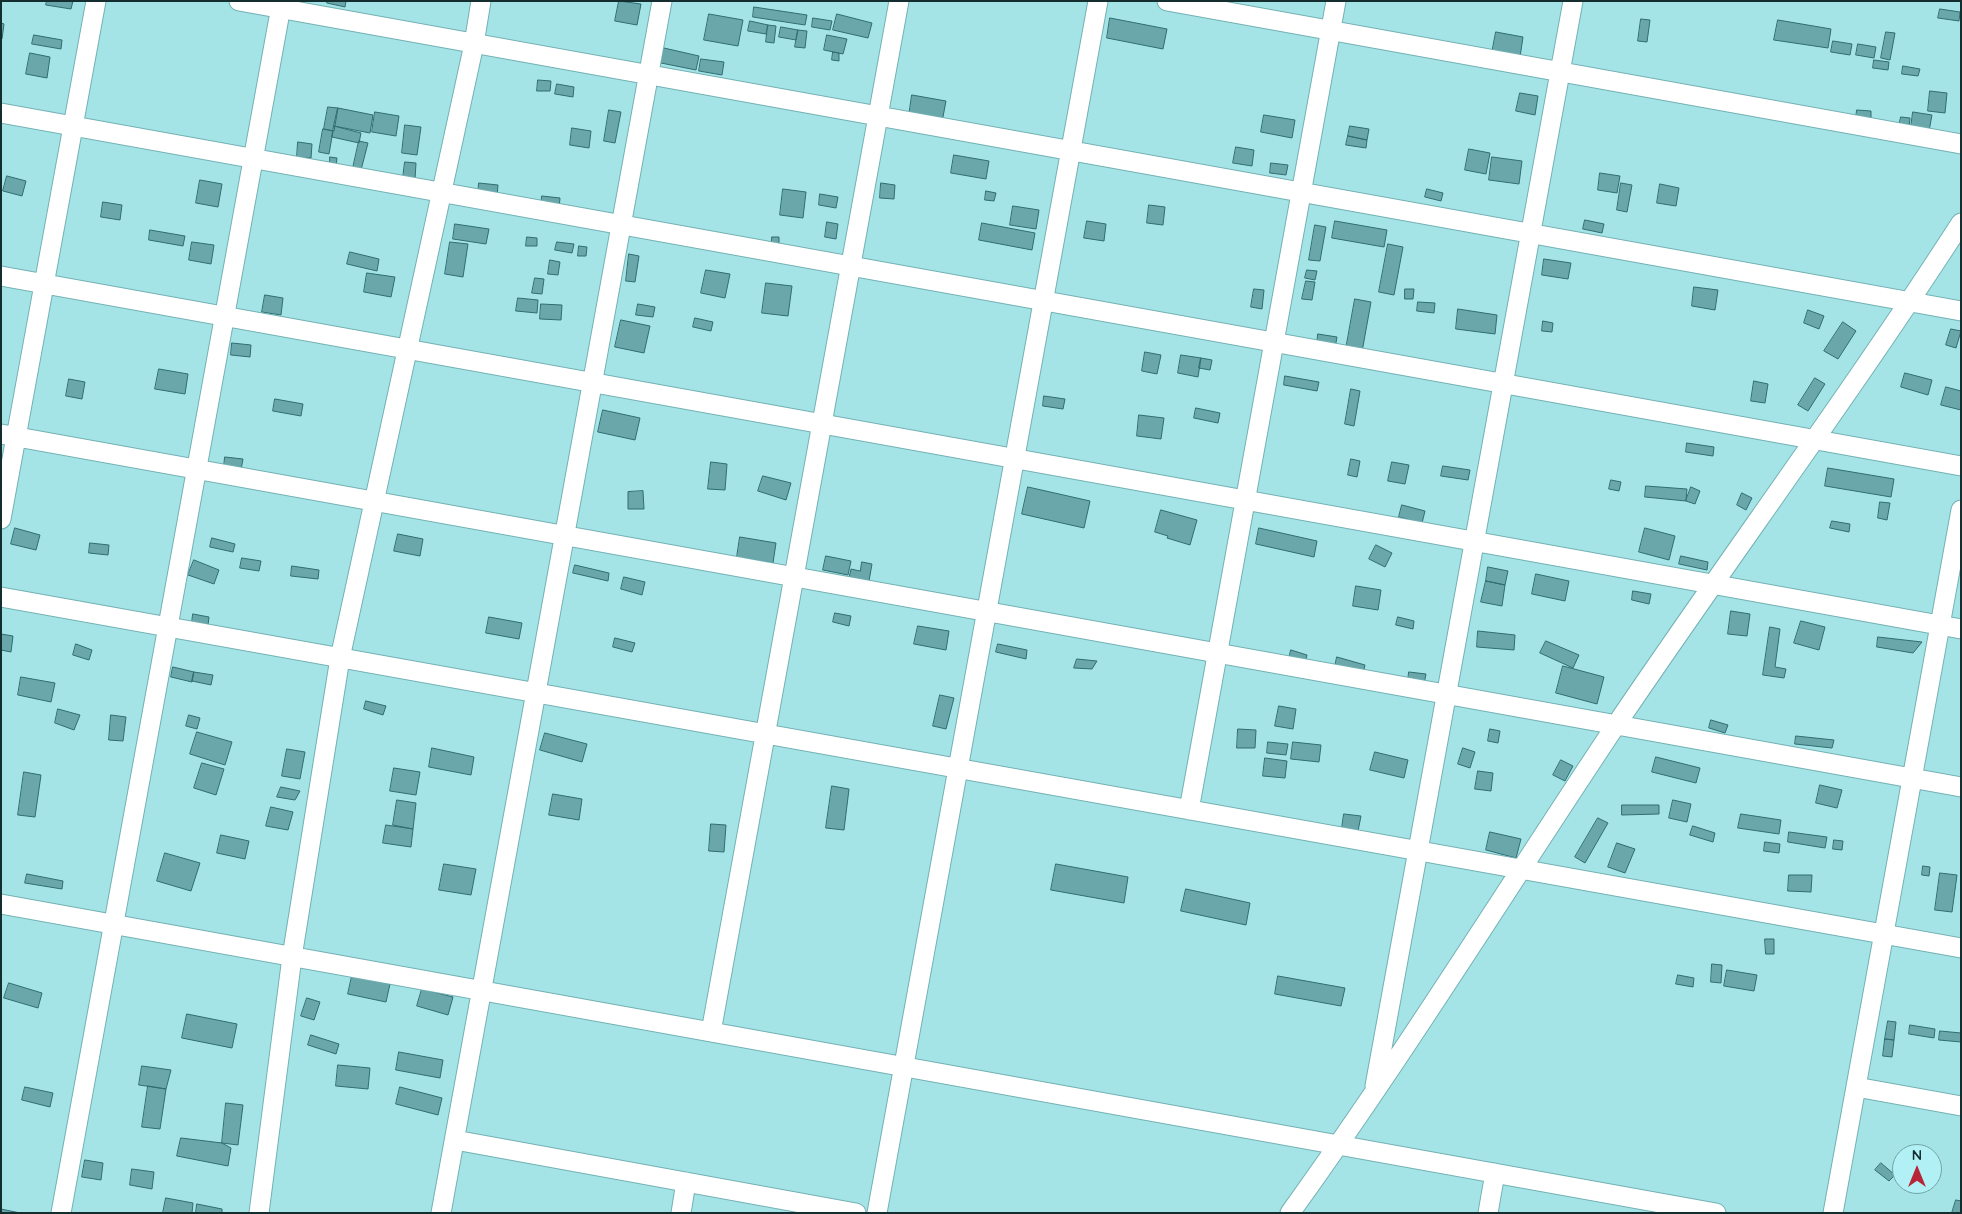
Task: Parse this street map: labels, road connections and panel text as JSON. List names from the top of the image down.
{
  "north": "top"
}
